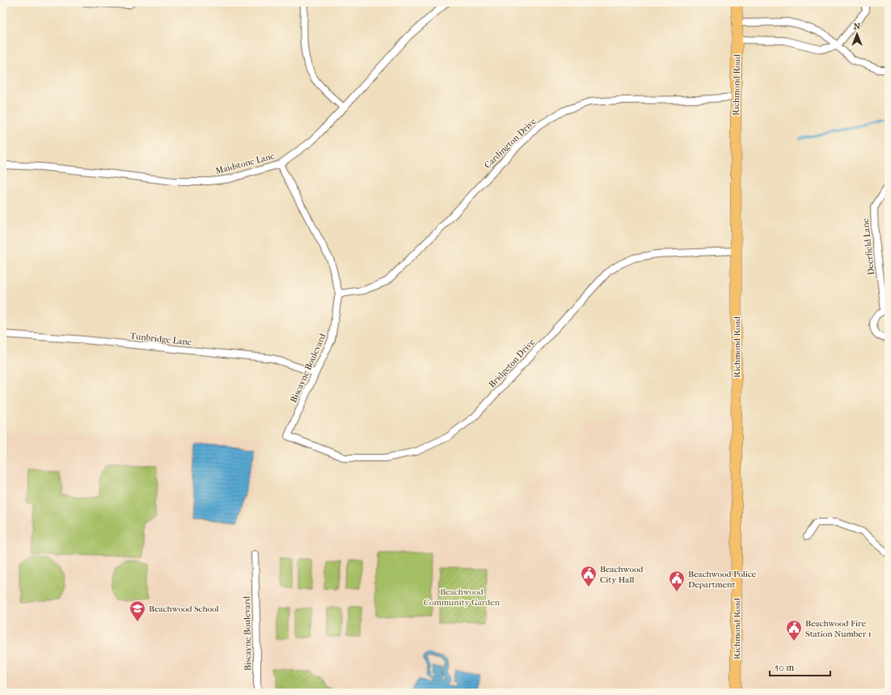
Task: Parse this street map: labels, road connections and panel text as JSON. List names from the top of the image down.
{
  "streets": {
    "main road": ["Richmond Road"],
    "street": [
      "Cardington Drive",
      "Maidstone Lane",
      "Deerfield Lane",
      "Tunbridge Lane",
      "Bridgeton Drive",
      "Biscayne Boulevard"
    ]
  },
  "crossings": [
    ["Richmond Road", "Cardington Drive"],
    ["Richmond Road", "Bridgeton Drive"],
    ["Cardington Drive", "Biscayne Boulevard"],
    ["Maidstone Lane", "Biscayne Boulevard"],
    ["Tunbridge Lane", "Biscayne Boulevard"],
    ["Bridgeton Drive", "Biscayne Boulevard"]
  ],
  "parks": ["Beachwood Community Garden"],
  "places": {
    "public building": ["Beachwood City Hall", "Beachwood Police Department", "Beachwood Fire Station Number 1"],
    "school or university": ["Beachwood School"]
  },
  "scale_bar": "50 m",
  "north": "top"
}
